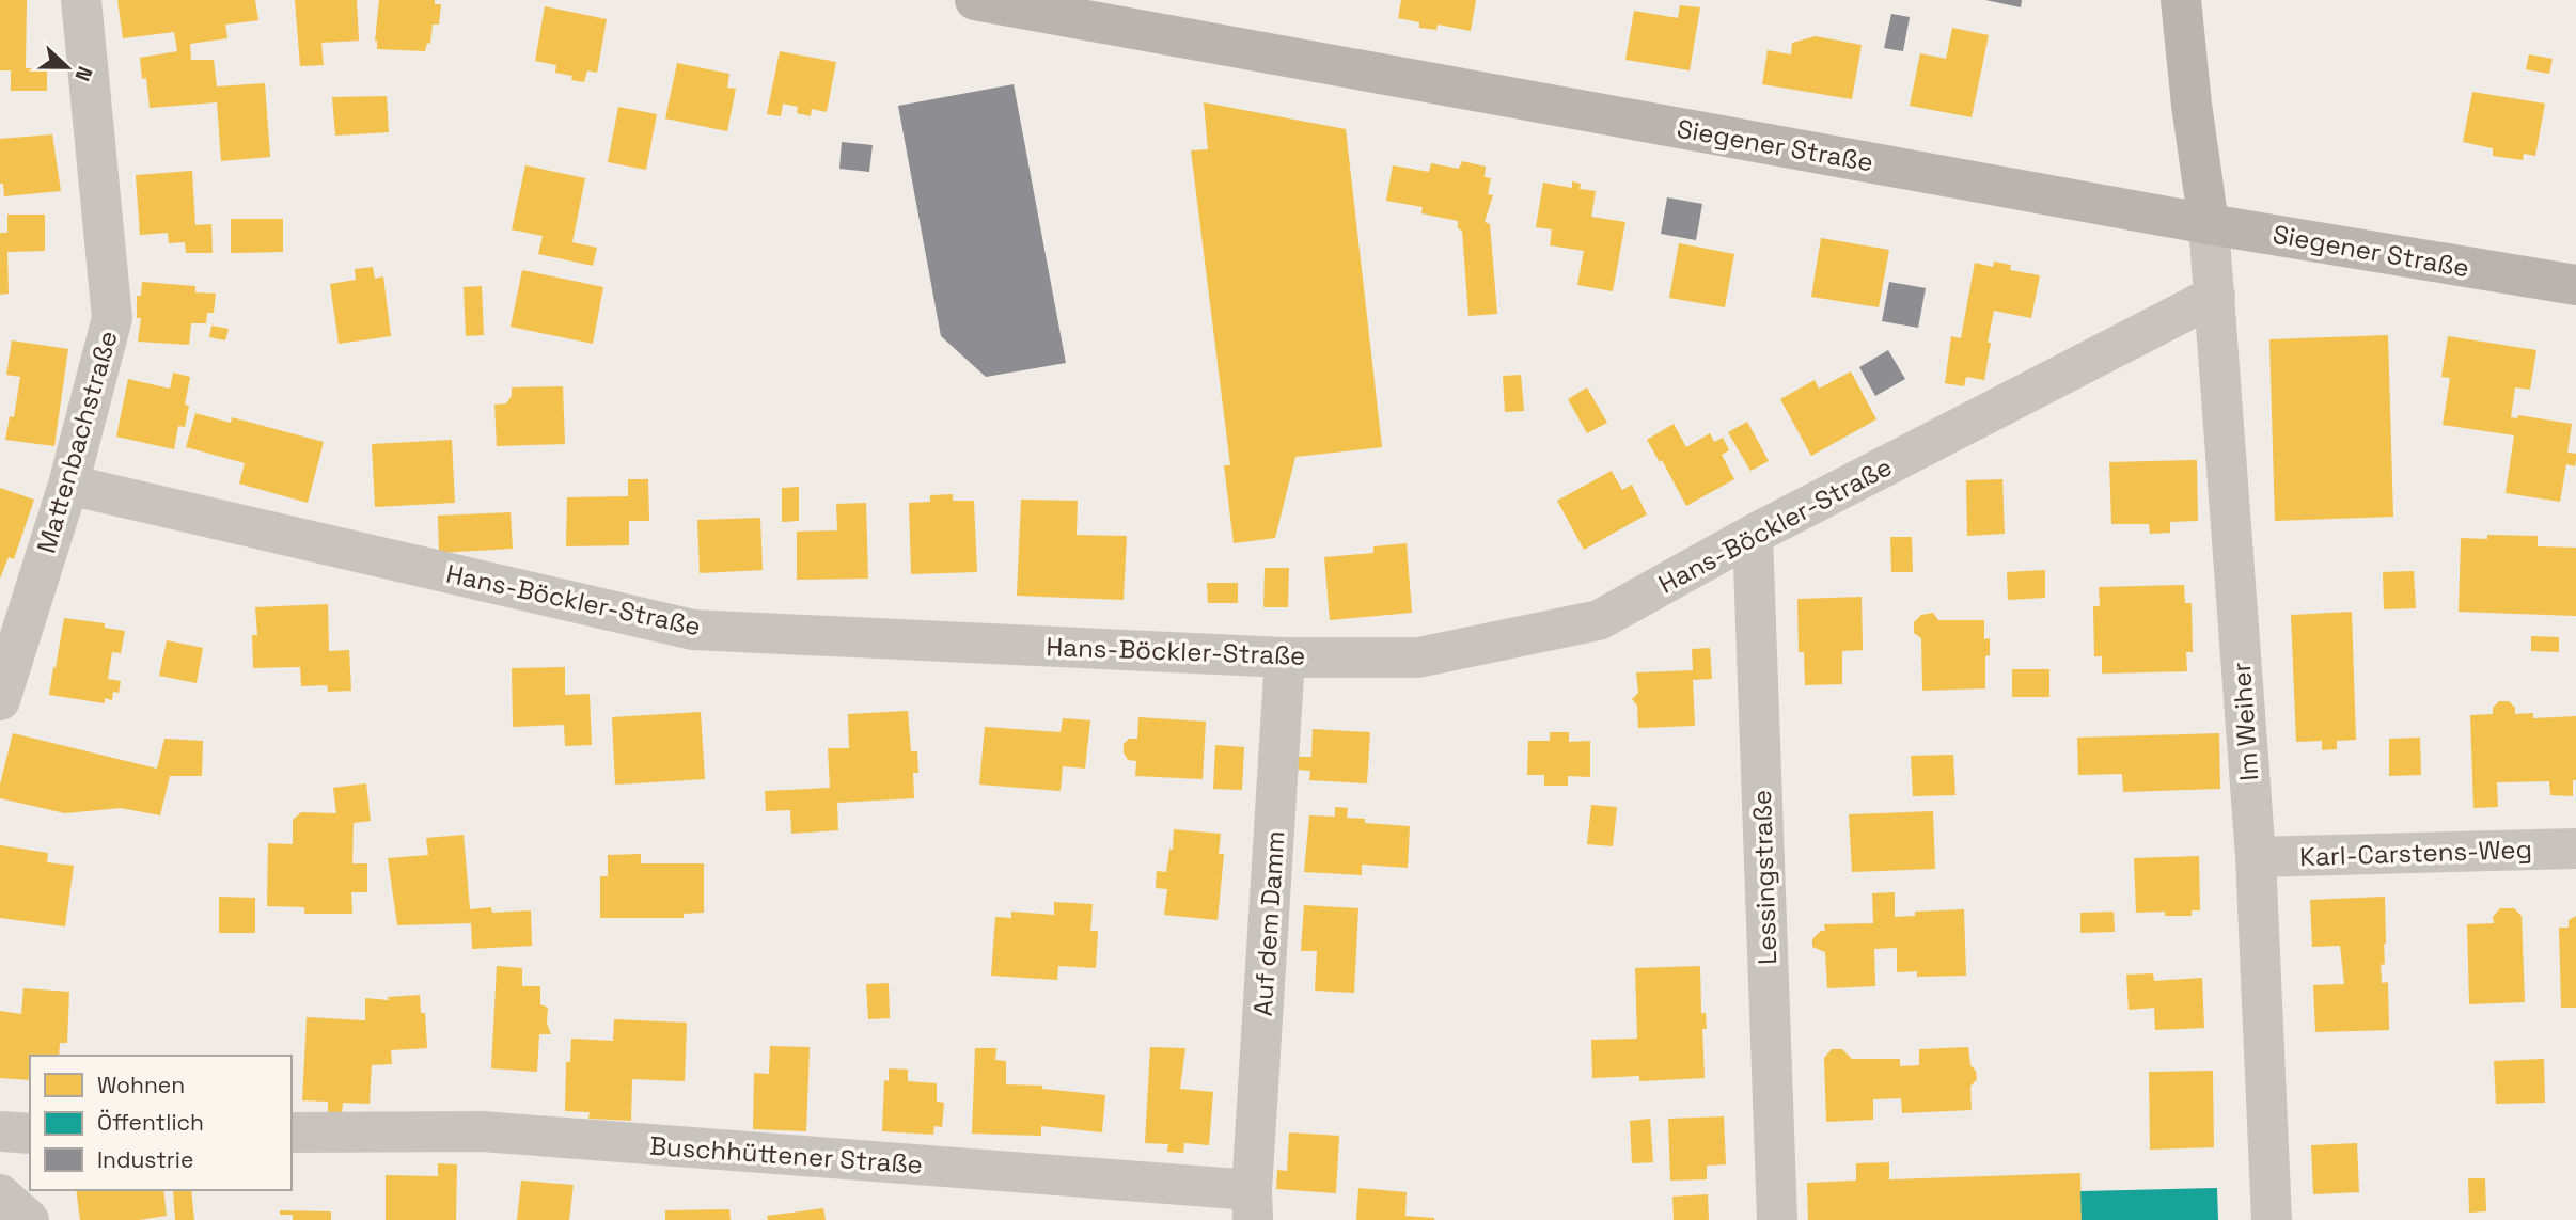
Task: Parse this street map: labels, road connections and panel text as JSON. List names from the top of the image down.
{
  "streets": {
    "main road": ["Siegener Straße"],
    "street": [
      "Mattenbachstraße",
      "Hans-Böckler-Straße",
      "Im Weiher",
      "Karl-Carstens-Weg",
      "Lessingstraße",
      "Auf dem Damm",
      "Buschhüttener Straße"
    ]
  },
  "crossings": [
    ["Siegener Straße", "Im Weiher"],
    ["Mattenbachstraße", "Hans-Böckler-Straße"],
    ["Hans-Böckler-Straße", "Im Weiher"],
    ["Hans-Böckler-Straße", "Lessingstraße"],
    ["Hans-Böckler-Straße", "Auf dem Damm"],
    ["Im Weiher", "Karl-Carstens-Weg"],
    ["Auf dem Damm", "Buschhüttener Straße"]
  ],
  "legend": ["Wohnen", "Öffentlich", "Industrie"],
  "north": "right"
}
